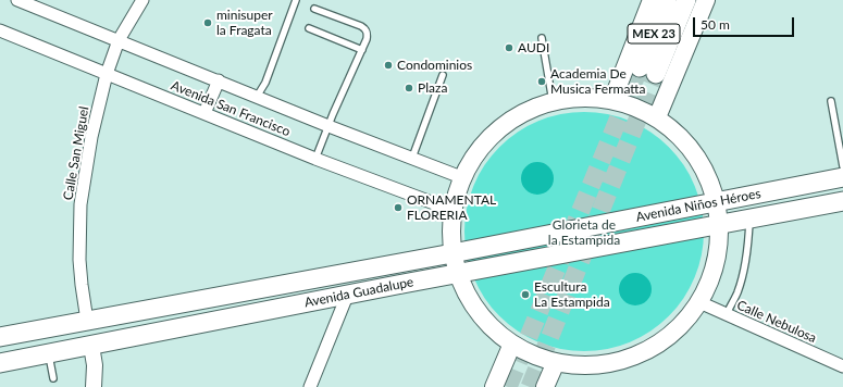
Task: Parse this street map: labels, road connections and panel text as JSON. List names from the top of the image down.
{
  "streets": {
    "main road": ["MEX 23", "Avenida Niños Héroes", "Avenida Guadalupe"],
    "street": ["Avenida San Francisco", "Calle San Miguel", "Calle Nebulosa"]
  },
  "crossings": [
    ["Avenida San Francisco", "Calle San Miguel"],
    ["Calle San Miguel", "Avenida Guadalupe"],
    ["Avenida Niños Héroes", "Avenida Guadalupe"]
  ],
  "parks": ["Glorieta de la Estampida"],
  "places": [
    "minisuper la Fragata",
    "AUDI",
    "Condominios",
    "Academia De Musica Fermatta",
    "Plaza",
    "ORNAMENTAL FLORERIA",
    "Escultura La Estampida"
  ],
  "scale_bar": "50 m"
}
